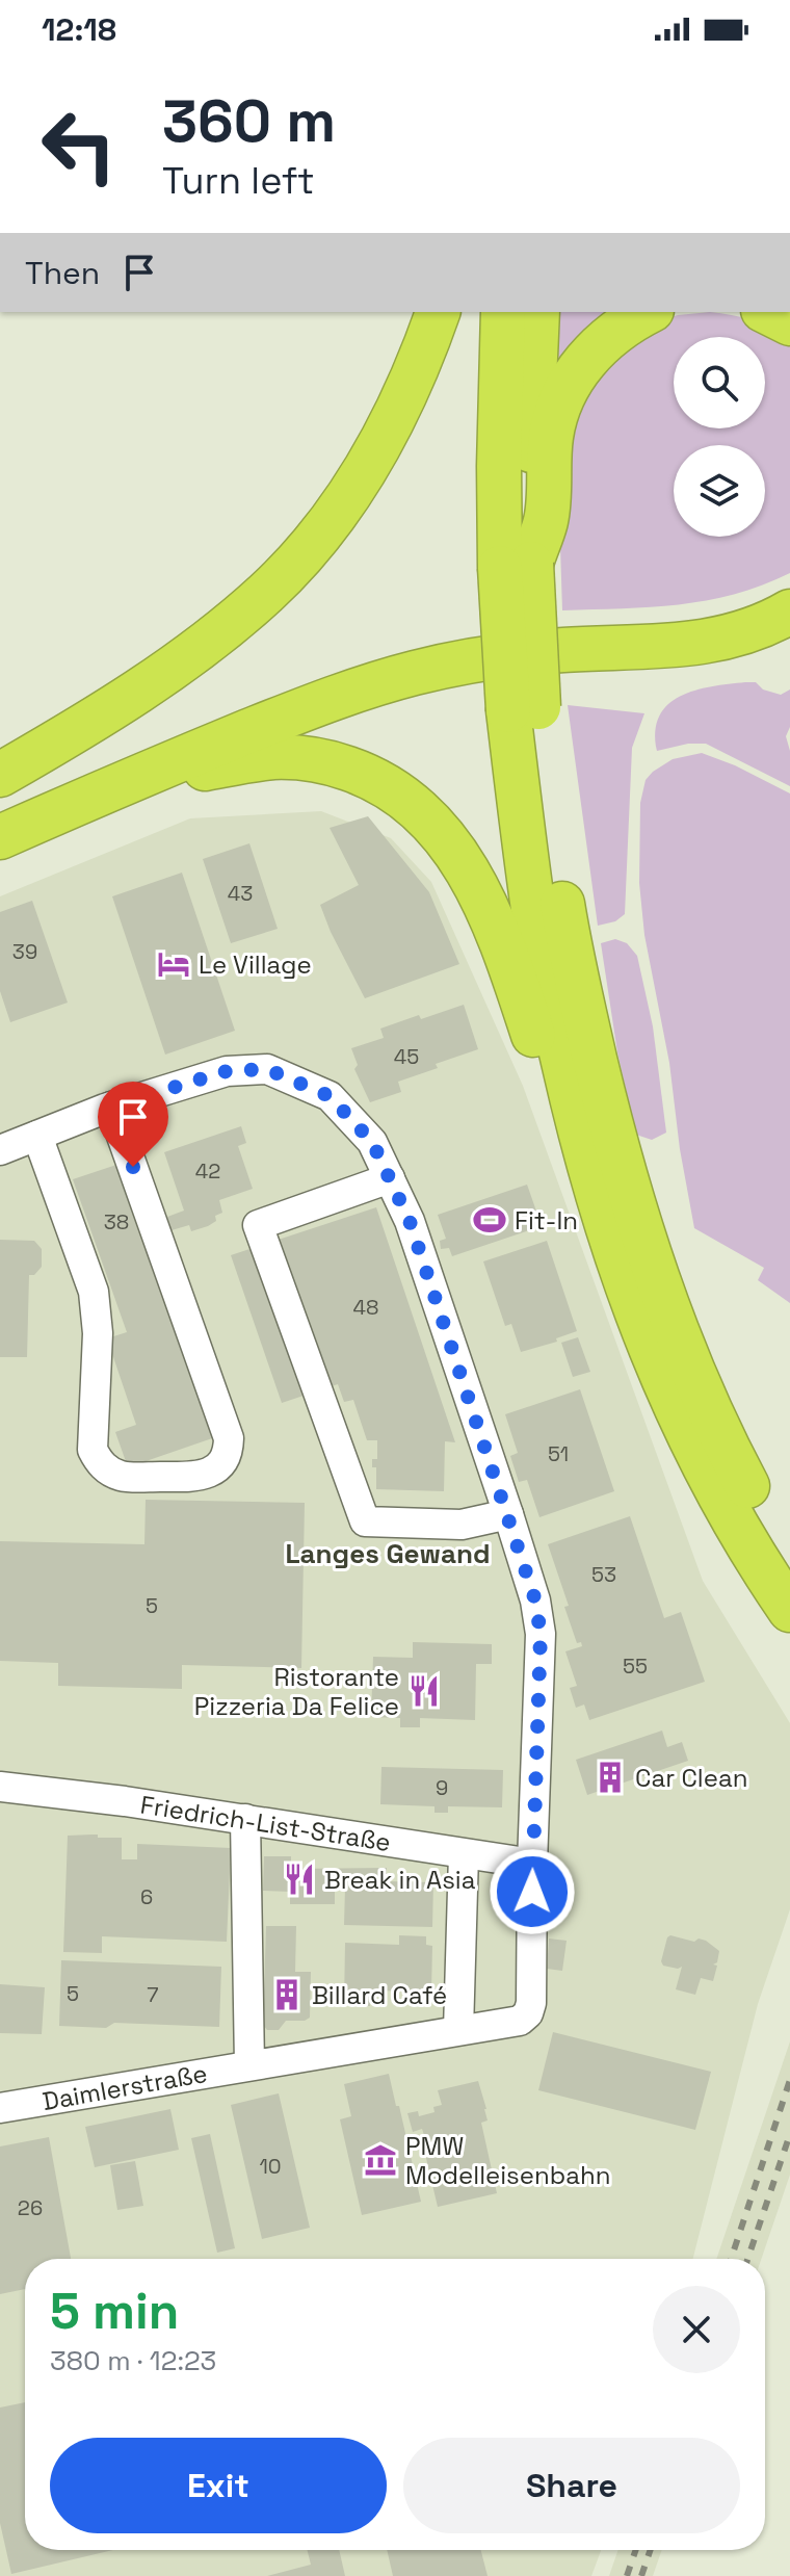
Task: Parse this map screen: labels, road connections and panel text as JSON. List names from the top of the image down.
{
  "streets": {
    "street": ["Friedrich-List-Straße", "Daimlerstraße"]
  },
  "crossings": [
    ["Friedrich-List-Straße", "Daimlerstraße"]
  ],
  "districts": ["Langes Gewand"],
  "places": {
    "hotel": ["Le Village"],
    "sports": ["Fit-In"],
    "restaurant": ["Ristorante Pizzeria Da Felice", "Break in Asia"],
    "building": ["Car Clean", "Billard Café"],
    "museum": ["PMW Modelleisenbahn"]
  },
  "house_numbers": [
    "43",
    "39",
    "45",
    "42",
    "38",
    "48",
    "51",
    "53",
    "5",
    "55",
    "9",
    "6",
    "5",
    "7",
    "10",
    "26"
  ],
  "page": {
    "status": "12:18",
    "turn": ["360 m", "Turn left"],
    "then": "Then",
    "heading": ["5 min", "380 m · 12:23"],
    "buttons": ["Exit", "Share"]
  }
}
